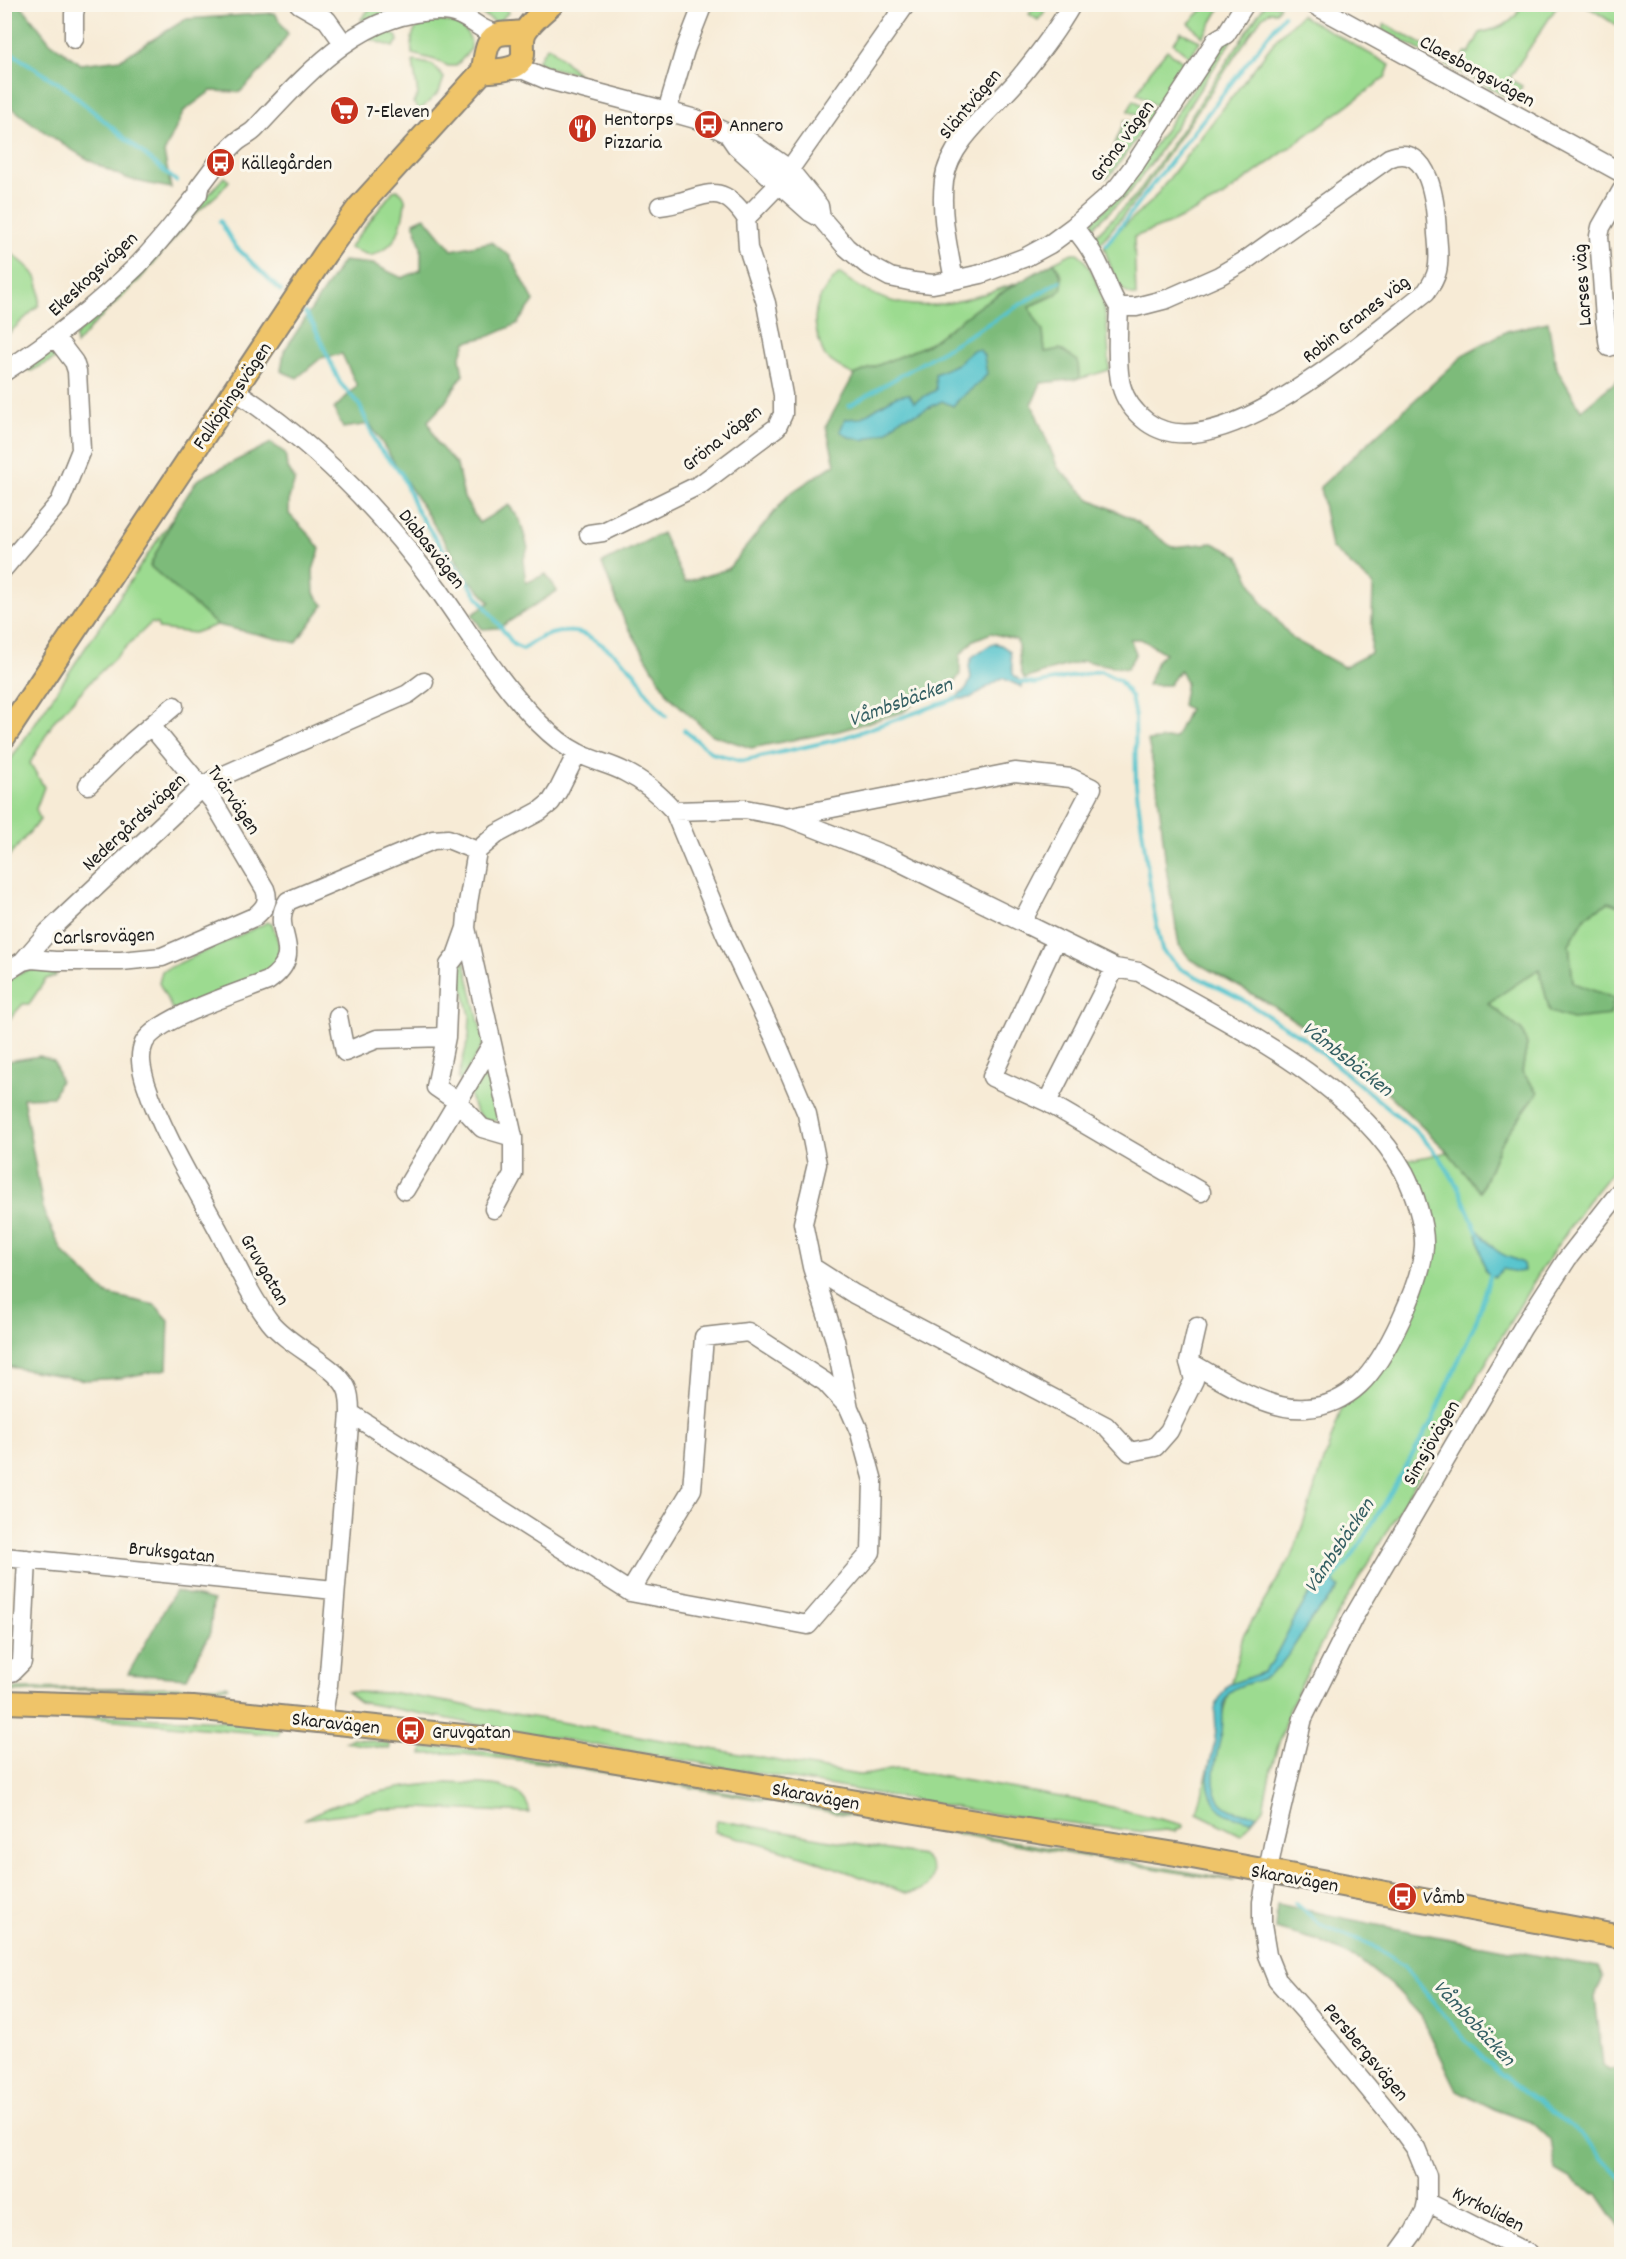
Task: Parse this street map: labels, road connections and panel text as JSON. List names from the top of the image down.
{
  "streets": {
    "main road": ["Falköpingsvägen", "Skaravägen"],
    "street": [
      "Claesborgsvägen",
      "Släntvägen",
      "Gröna vägen",
      "Ekeskogsvägen",
      "Larses väg",
      "Robin Granes väg",
      "Diabasvägen",
      "Tvärvägen",
      "Nedergårdsvägen",
      "Carlsrovägen",
      "Gruvgatan",
      "Simsjövägen",
      "Bruksgatan",
      "Persbergsvägen",
      "Kyrkoliden"
    ]
  },
  "crossings": [
    ["Släntvägen", "Gröna vägen"],
    ["Gröna vägen", "Ekeskogsvägen"],
    ["Gröna vägen", "Robin Granes väg"],
    ["Gröna vägen", "Falköpingsvägen"],
    ["Ekeskogsvägen", "Falköpingsvägen"],
    ["Falköpingsvägen", "Diabasvägen"],
    ["Tvärvägen", "Nedergårdsvägen"],
    ["Tvärvägen", "Carlsrovägen"],
    ["Tvärvägen", "Gruvgatan"],
    ["Nedergårdsvägen", "Carlsrovägen"],
    ["Carlsrovägen", "Gruvgatan"],
    ["Gruvgatan", "Bruksgatan"],
    ["Gruvgatan", "Skaravägen"],
    ["Simsjövägen", "Skaravägen"],
    ["Simsjövägen", "Persbergsvägen"],
    ["Skaravägen", "Persbergsvägen"],
    ["Persbergsvägen", "Kyrkoliden"]
  ],
  "water": ["Våmbsbäcken", "Våmbobäcken"],
  "places": {
    "supermarket": ["7-Eleven"],
    "bus stop": [
      "Annero",
      "Källegården",
      "Gruvgatan",
      "Våmb"
    ],
    "restaurant": ["Hentorps Pizzaria"]
  }
}
